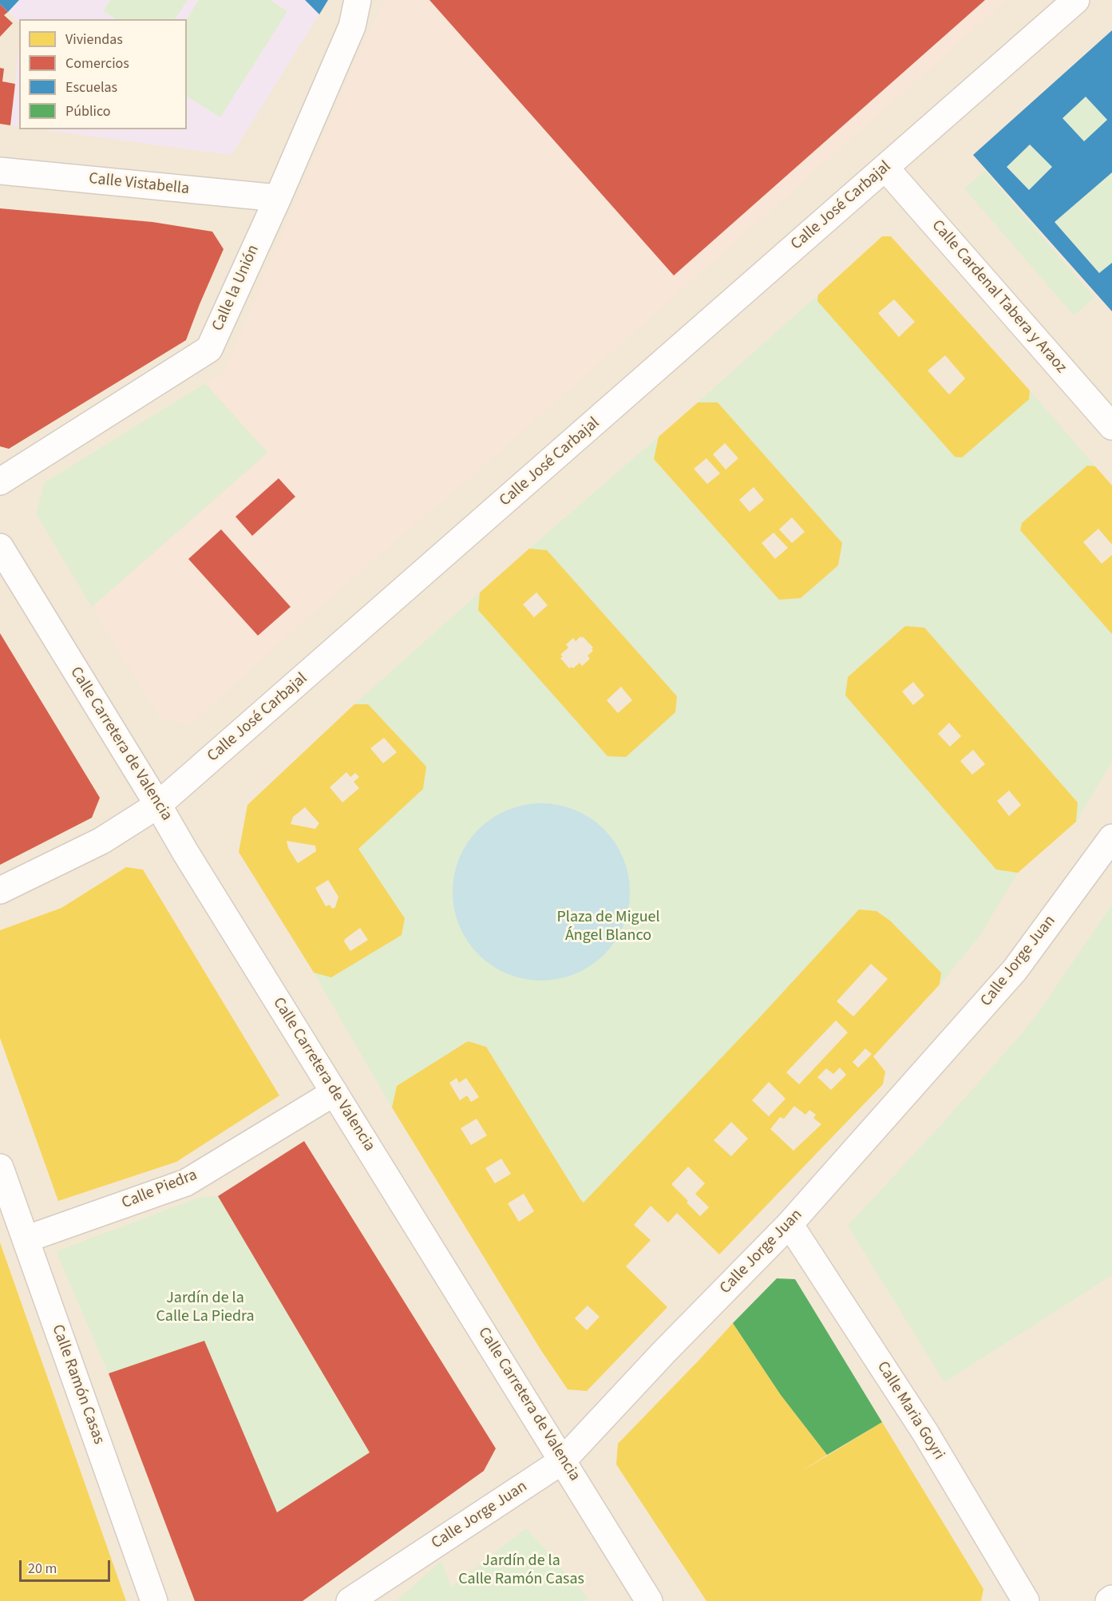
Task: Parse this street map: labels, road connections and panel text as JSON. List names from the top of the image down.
{
  "streets": {
    "street": [
      "Calle Vistabella",
      "Calle José Carbajal",
      "Calle la Unión",
      "Calle Cardenal Tabera y Araoz",
      "Calle Carretera de Valencia",
      "Calle Jorge Juan",
      "Calle Piedra",
      "Calle Ramón Casas",
      "Calle Maria Goyri"
    ]
  },
  "crossings": [
    ["Calle Vistabella", "Calle la Unión"],
    ["Calle José Carbajal", "Calle Cardenal Tabera y Araoz"],
    ["Calle José Carbajal", "Calle Carretera de Valencia"],
    ["Calle Carretera de Valencia", "Calle Jorge Juan"],
    ["Calle Carretera de Valencia", "Calle Piedra"],
    ["Calle Jorge Juan", "Calle Maria Goyri"],
    ["Calle Piedra", "Calle Ramón Casas"]
  ],
  "parks": ["Plaza de Miguel Ángel Blanco", "Jardín de la Calle La Piedra", "Jardín de la Calle Ramón Casas"],
  "legend": [
    "Viviendas",
    "Comercios",
    "Escuelas",
    "Público"
  ],
  "scale_bar": "20 m"
}
